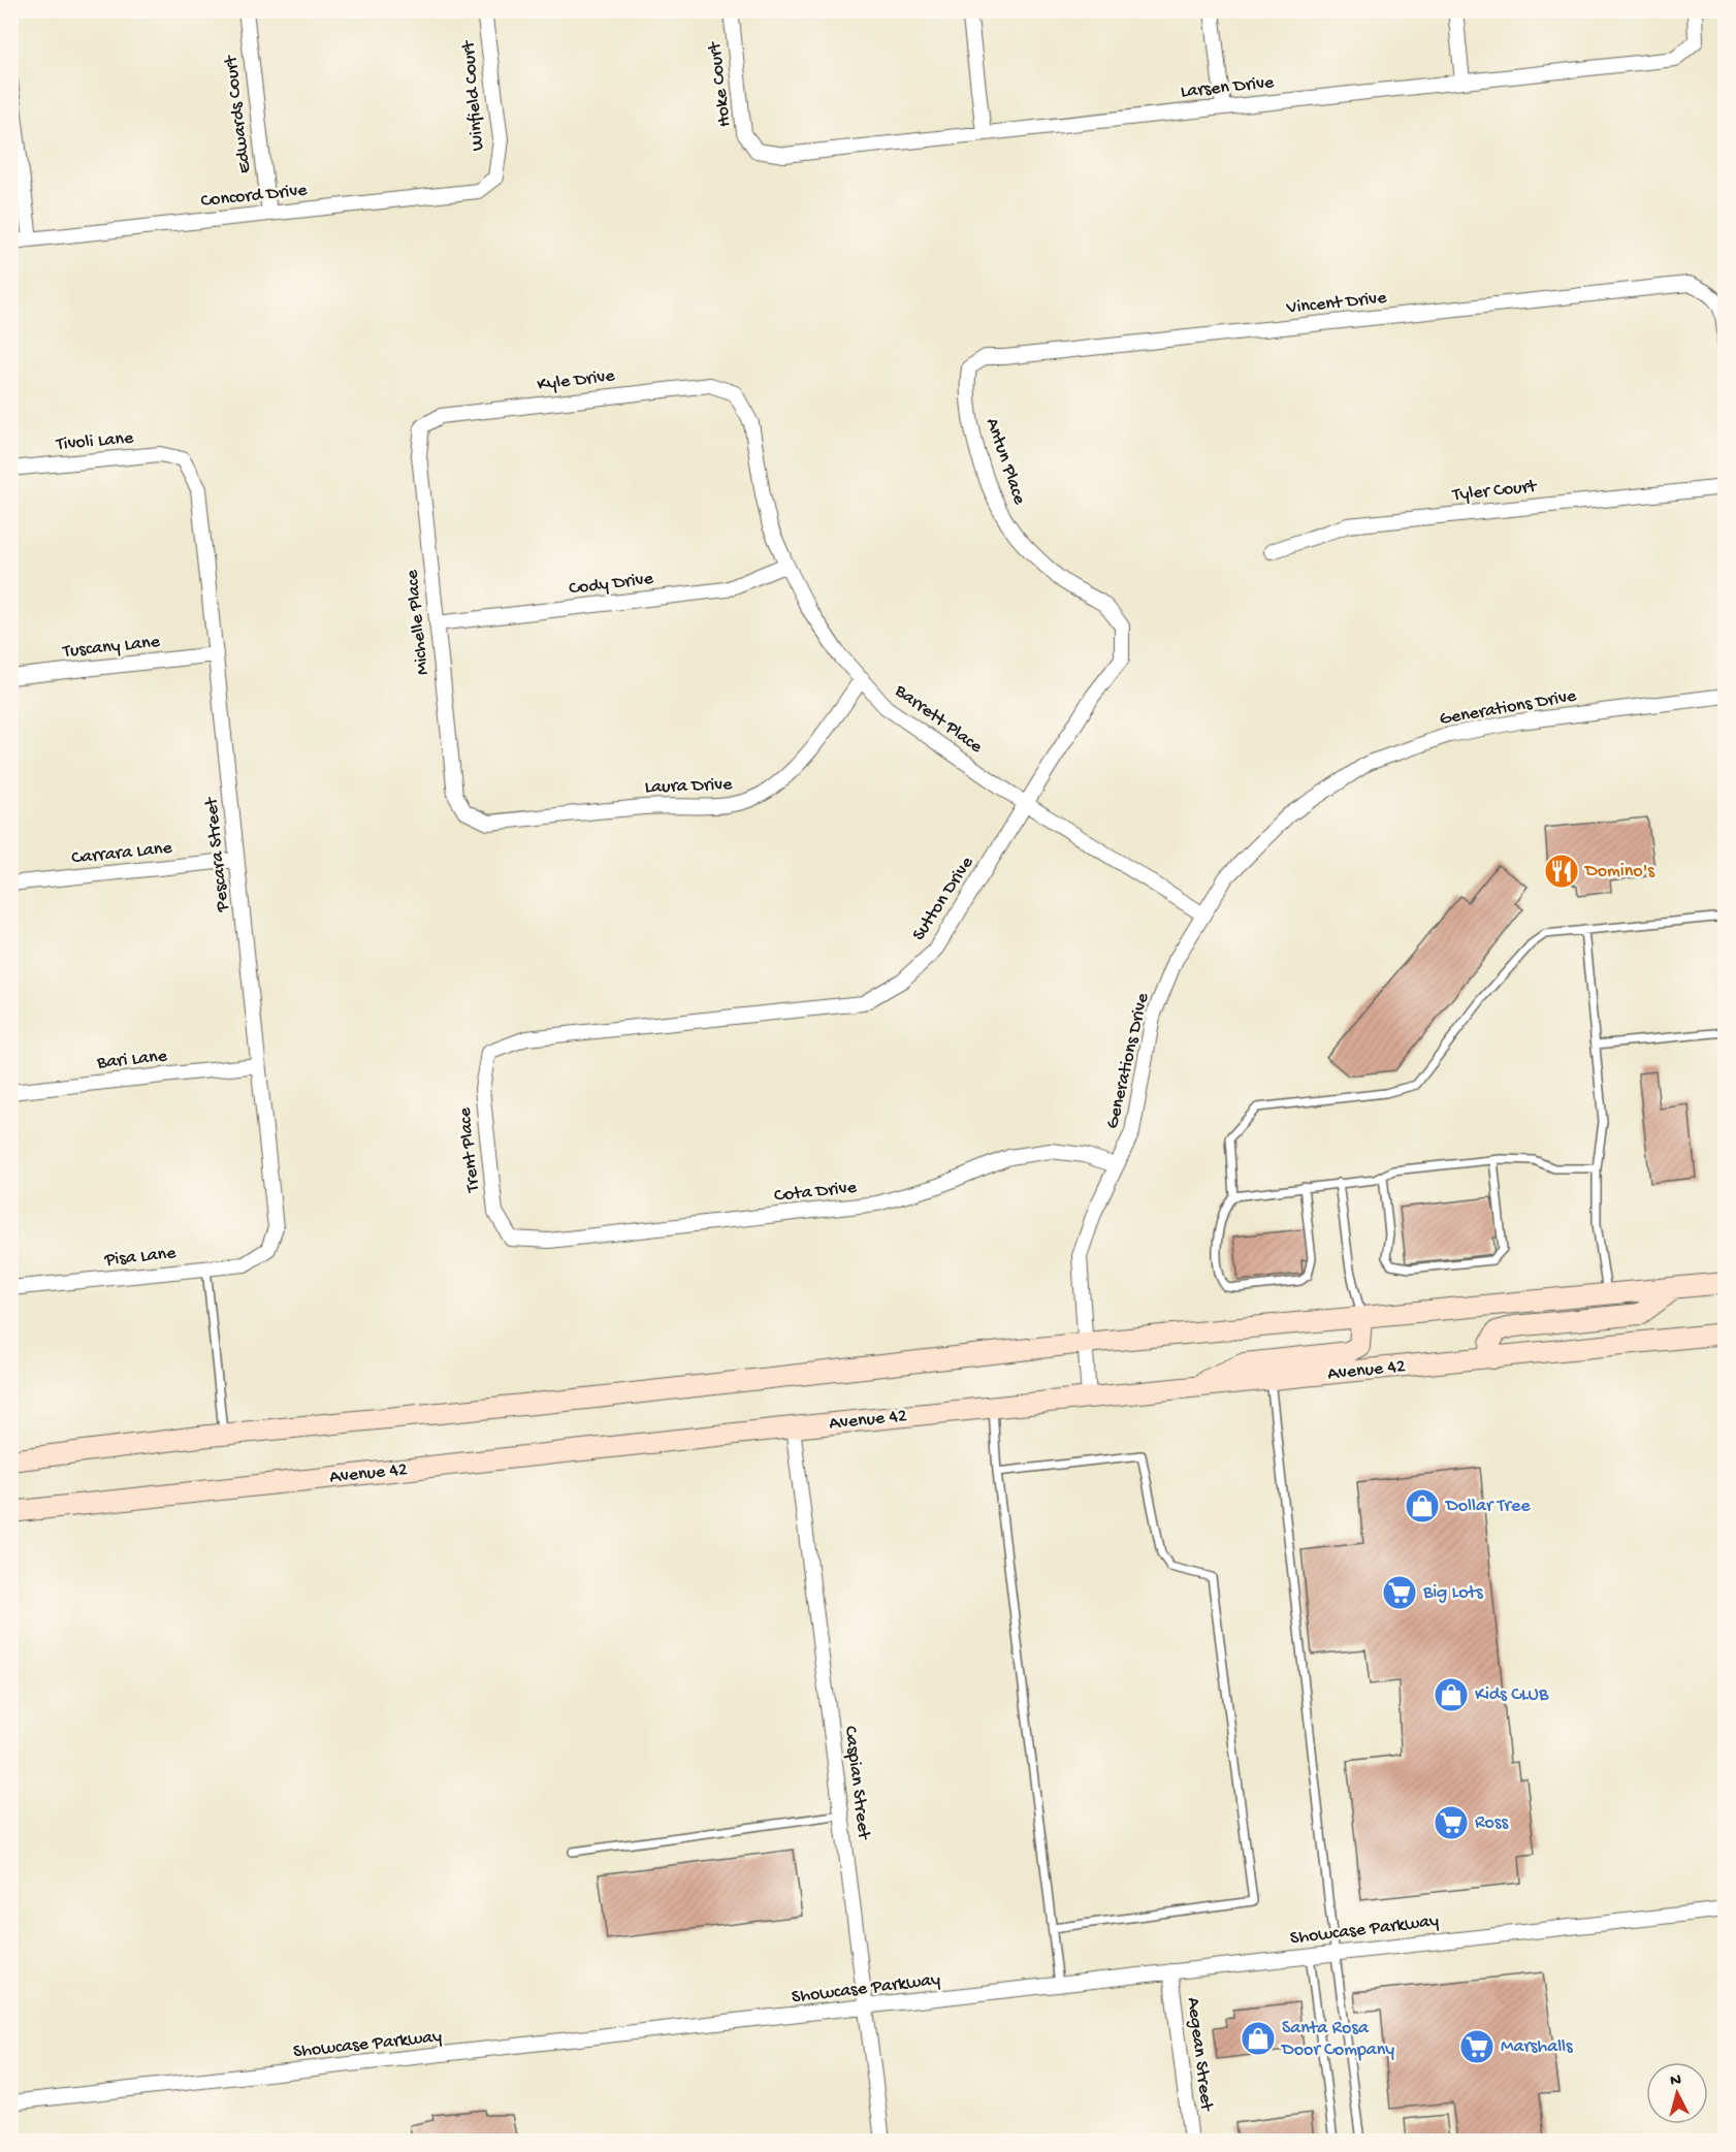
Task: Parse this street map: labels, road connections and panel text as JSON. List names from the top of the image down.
{
  "streets": {
    "main road": ["Avenue 42"],
    "street": [
      "Hoke Court",
      "Larsen Drive",
      "Winfield Court",
      "Edwards Court",
      "Concord Drive",
      "Vincent Drive",
      "Kyle Drive",
      "Tivoli Lane",
      "Antun Place",
      "Tyler Court",
      "Cody Drive",
      "Michelle Place",
      "Tuscany Lane",
      "Generations Drive",
      "Barrett Place",
      "Laura Drive",
      "Carrara Lane",
      "Pescara Street",
      "Sutton Drive",
      "Bari Lane",
      "Trent Place",
      "Cota Drive",
      "Pisa Lane",
      "Caspian Street",
      "Showcase Parkway",
      "Aegean Street"
    ]
  },
  "crossings": [
    ["Hoke Court", "Larsen Drive"],
    ["Winfield Court", "Concord Drive"],
    ["Edwards Court", "Concord Drive"],
    ["Vincent Drive", "Antun Place"],
    ["Kyle Drive", "Michelle Place"],
    ["Kyle Drive", "Barrett Place"],
    ["Tivoli Lane", "Pescara Street"],
    ["Antun Place", "Sutton Drive"],
    ["Cody Drive", "Michelle Place"],
    ["Cody Drive", "Barrett Place"],
    ["Michelle Place", "Laura Drive"],
    ["Tuscany Lane", "Pescara Street"],
    ["Generations Drive", "Barrett Place"],
    ["Generations Drive", "Cota Drive"],
    ["Generations Drive", "Avenue 42"],
    ["Barrett Place", "Laura Drive"],
    ["Barrett Place", "Sutton Drive"],
    ["Carrara Lane", "Pescara Street"],
    ["Pescara Street", "Bari Lane"],
    ["Pescara Street", "Pisa Lane"],
    ["Sutton Drive", "Trent Place"],
    ["Trent Place", "Cota Drive"],
    ["Avenue 42", "Caspian Street"],
    ["Caspian Street", "Showcase Parkway"],
    ["Showcase Parkway", "Aegean Street"]
  ],
  "places": {
    "restaurant": ["Domino's"],
    "shop": ["Dollar Tree", "Kids CLUB", "Santa Rosa Door Company"],
    "supermarket": ["Big Lots", "Ross", "Marshalls"]
  },
  "north": "top"
}
